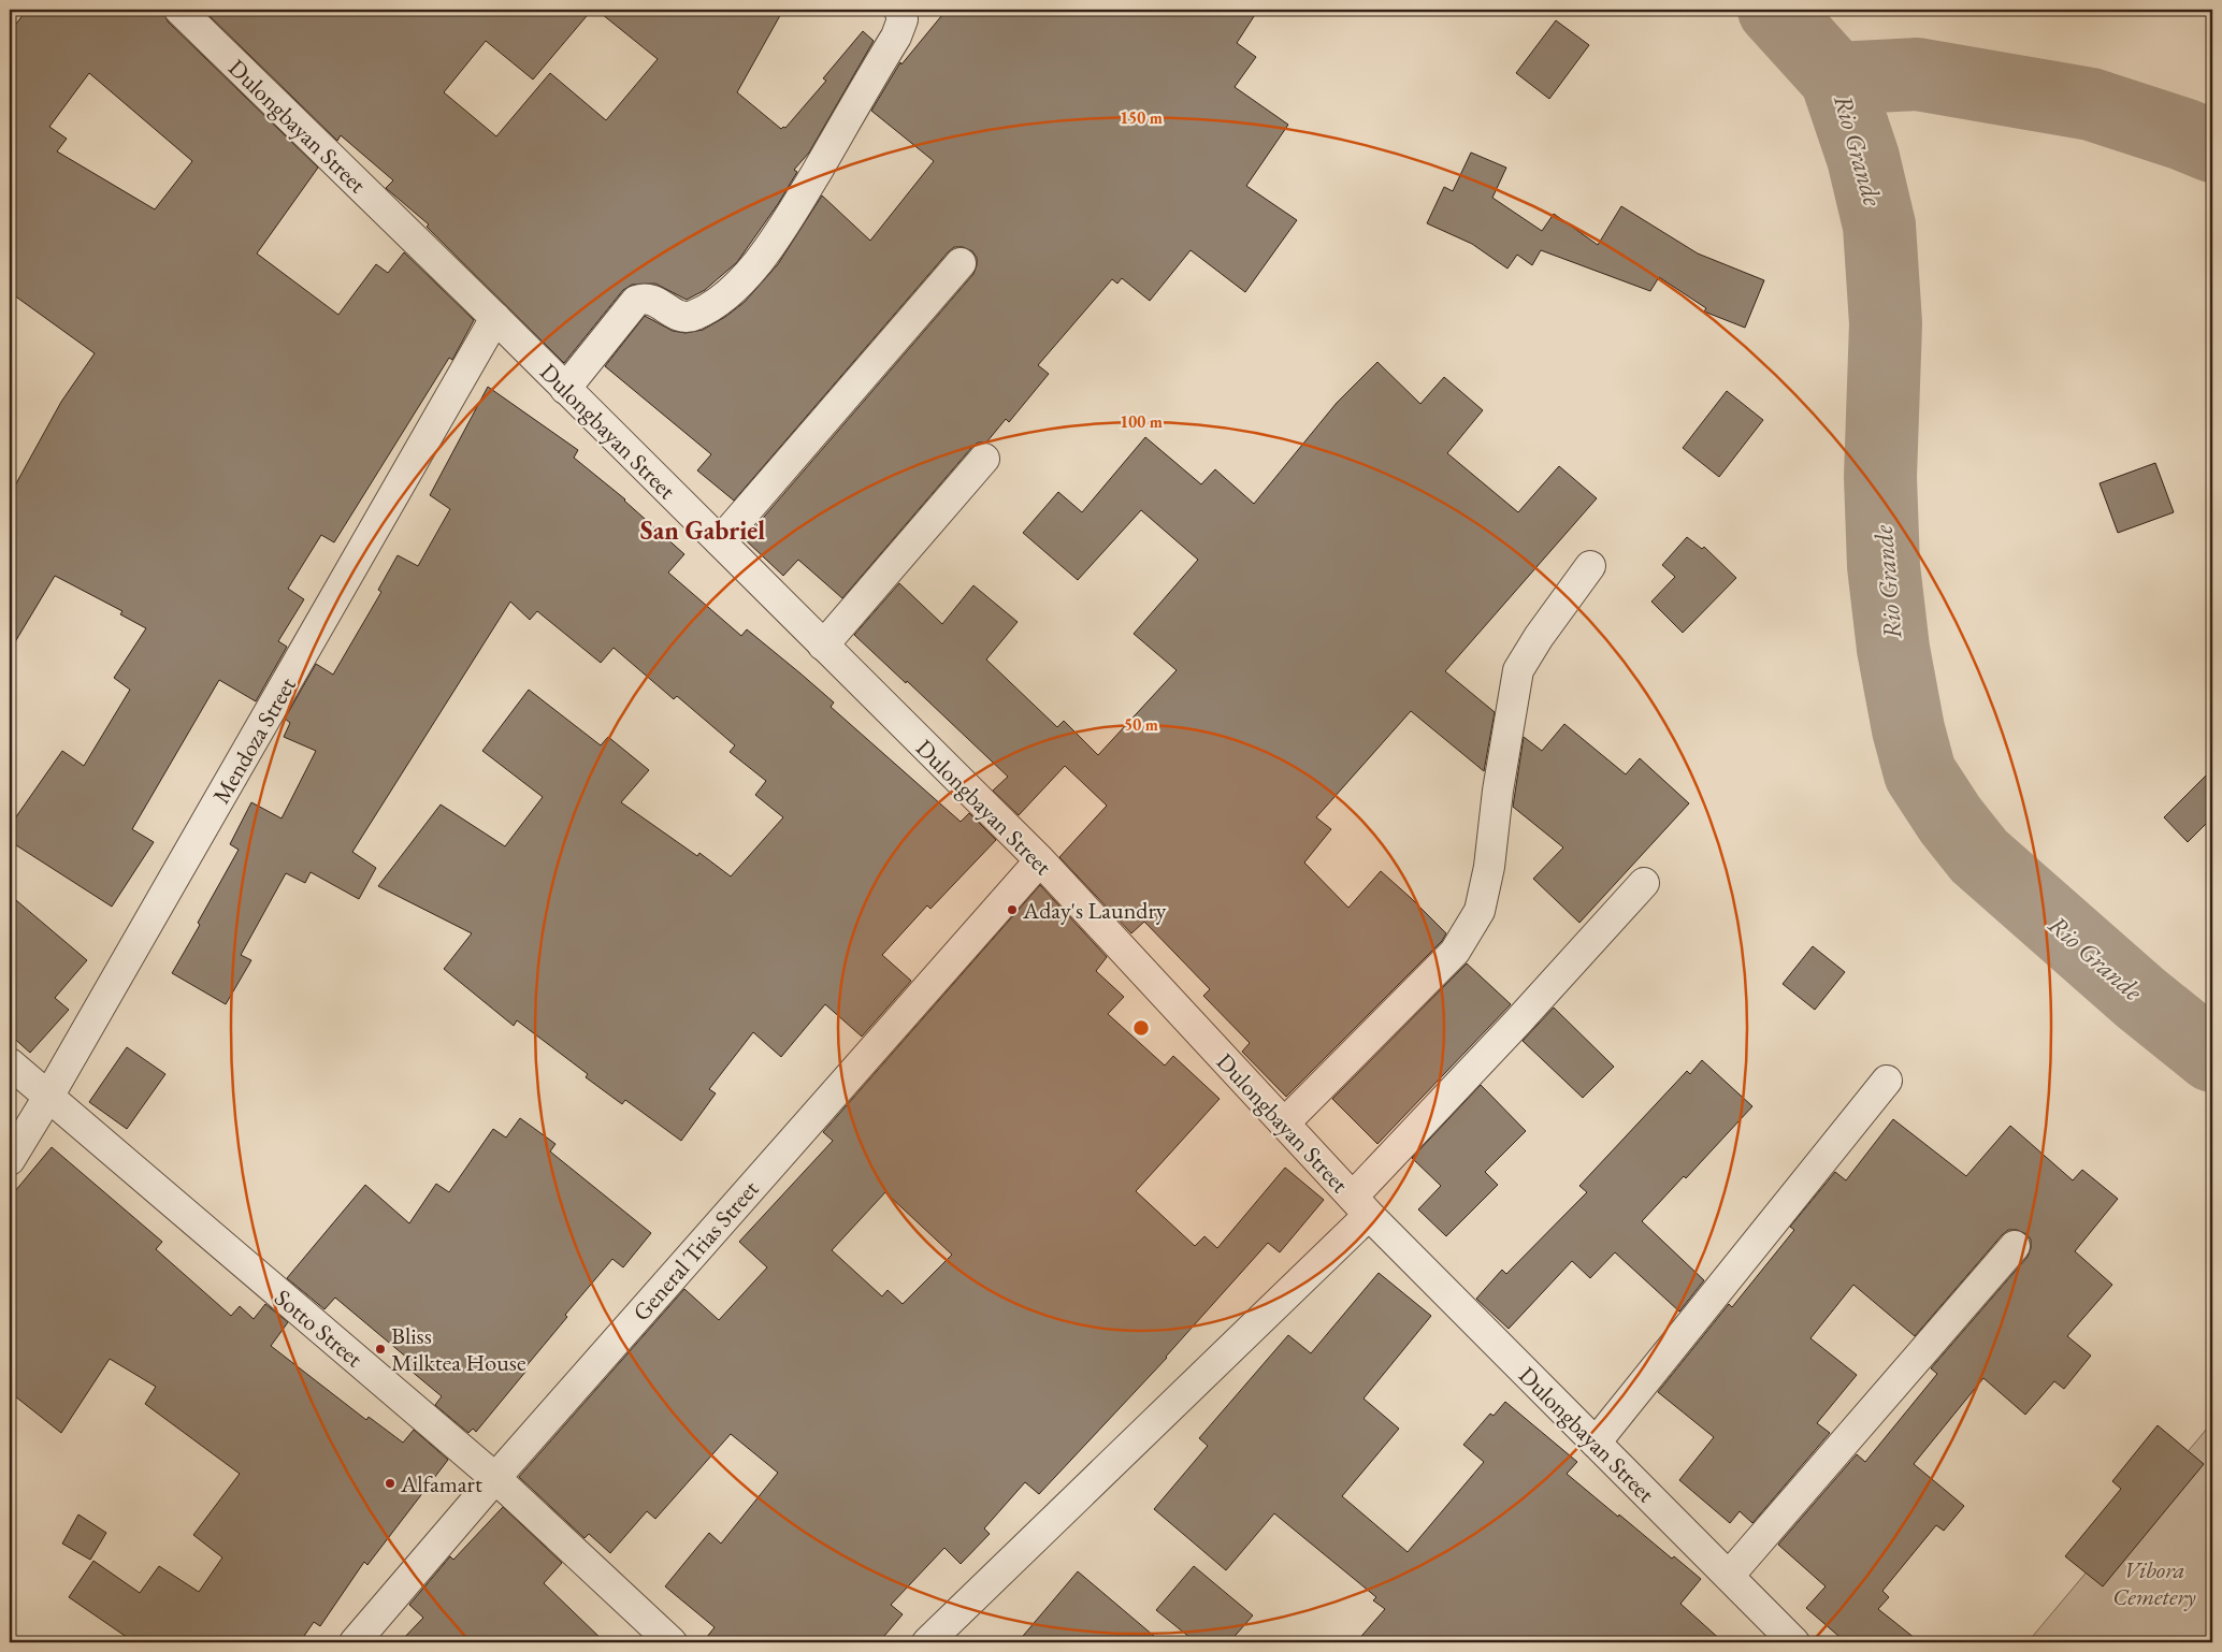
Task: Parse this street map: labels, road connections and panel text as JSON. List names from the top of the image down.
{
  "streets": {
    "street": [
      "Dulongbayan Street",
      "Mendoza Street",
      "General Trias Street",
      "Sotto Street"
    ]
  },
  "crossings": [
    ["Dulongbayan Street", "Mendoza Street"],
    ["Dulongbayan Street", "General Trias Street"],
    ["Mendoza Street", "Sotto Street"],
    ["General Trias Street", "Sotto Street"]
  ],
  "districts": ["San Gabriel"],
  "water": ["Rio Grande"],
  "parks": ["Vibora Cemetery"],
  "places": ["Aday's Laundry", "Bliss Milktea House", "Alfamart"],
  "rings": ["150 m", "100 m", "50 m"]
}
